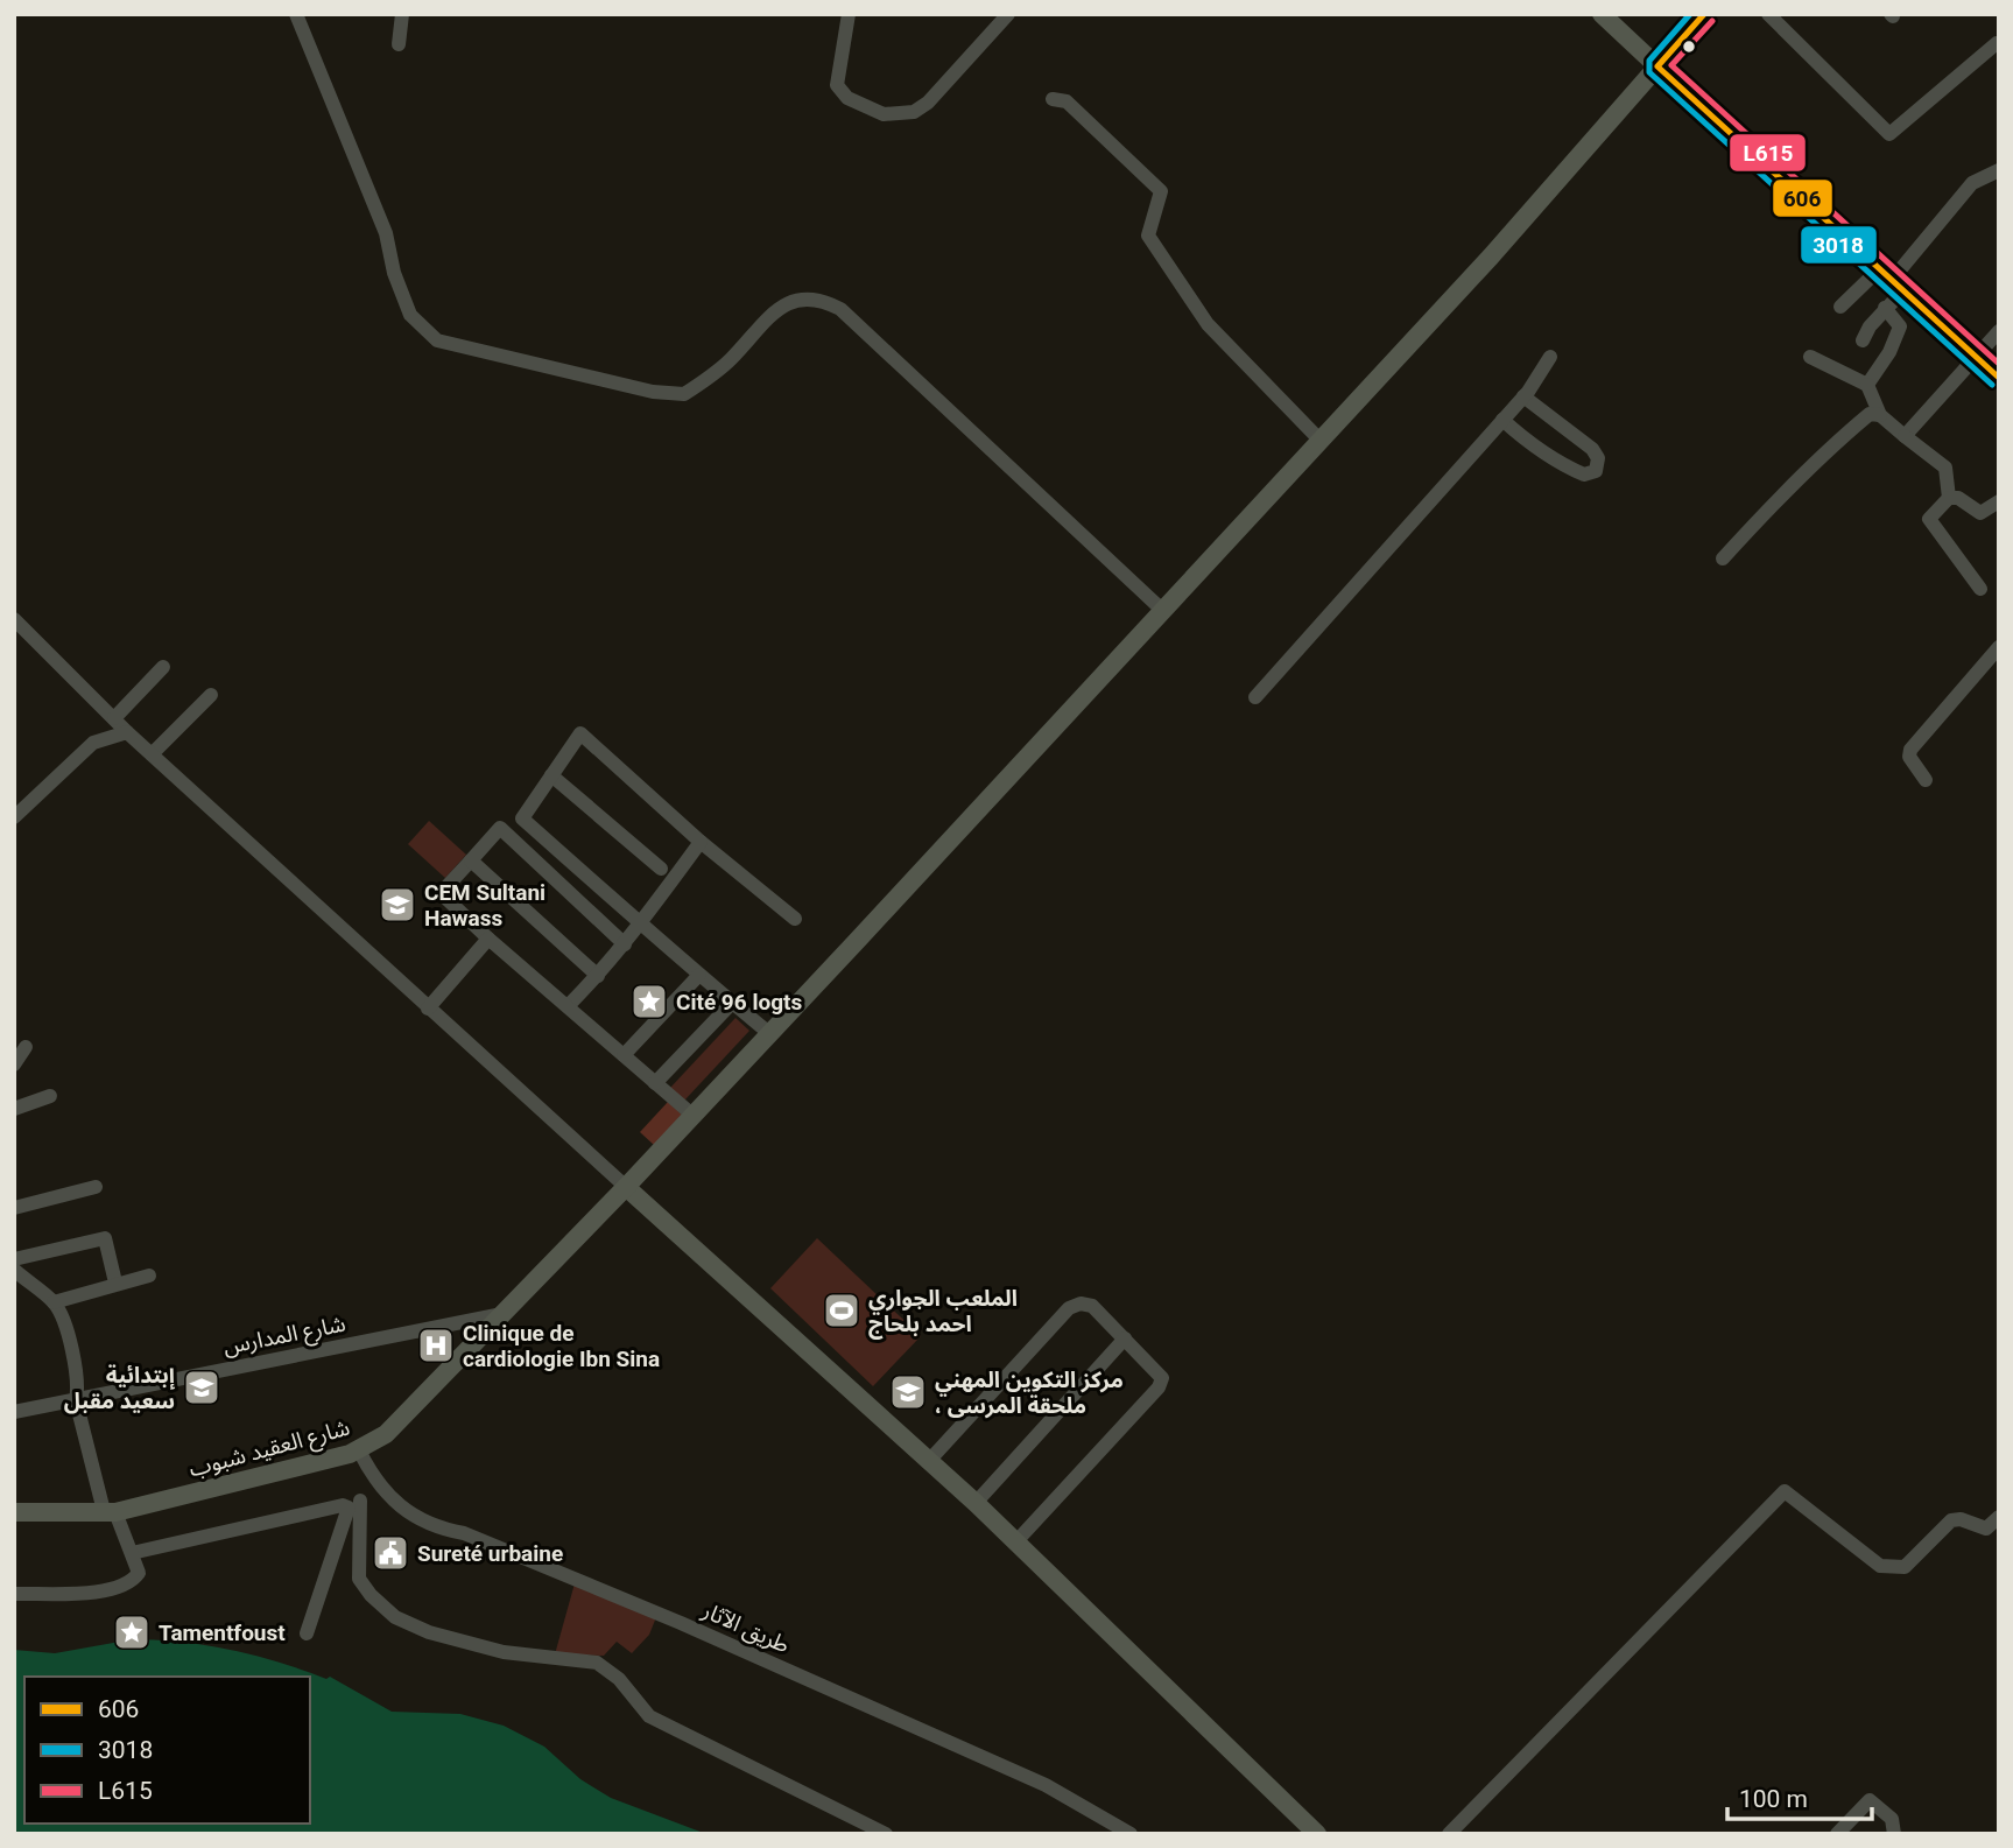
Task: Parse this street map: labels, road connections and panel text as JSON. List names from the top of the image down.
{
  "streets": {
    "main road": ["شارع العقيد شبوب"],
    "street": ["شارع المدارس", "طريق الآثار"]
  },
  "crossings": [
    ["شارع المدارس", "شارع العقيد شبوب"],
    ["شارع العقيد شبوب", "طريق الآثار"]
  ],
  "places": {
    "school or university": ["CEM Sultani Hawass", "إبتدائية سعيد مقبل", "مركز التكوين المهني ، ملحقة المرسى"],
    "place": ["Cité 96 logts", "Tamentfoust"],
    "sports": ["الملعب الجواري احمد بلحاج"],
    "hospital": ["Clinique de cardiologie Ibn Sina"],
    "public building": ["Sureté urbaine"]
  },
  "lines": ["transit line 606", "transit line 3018", "transit line L615"],
  "legend": ["606", "3018", "L615"],
  "scale_bar": "100 m"
}
